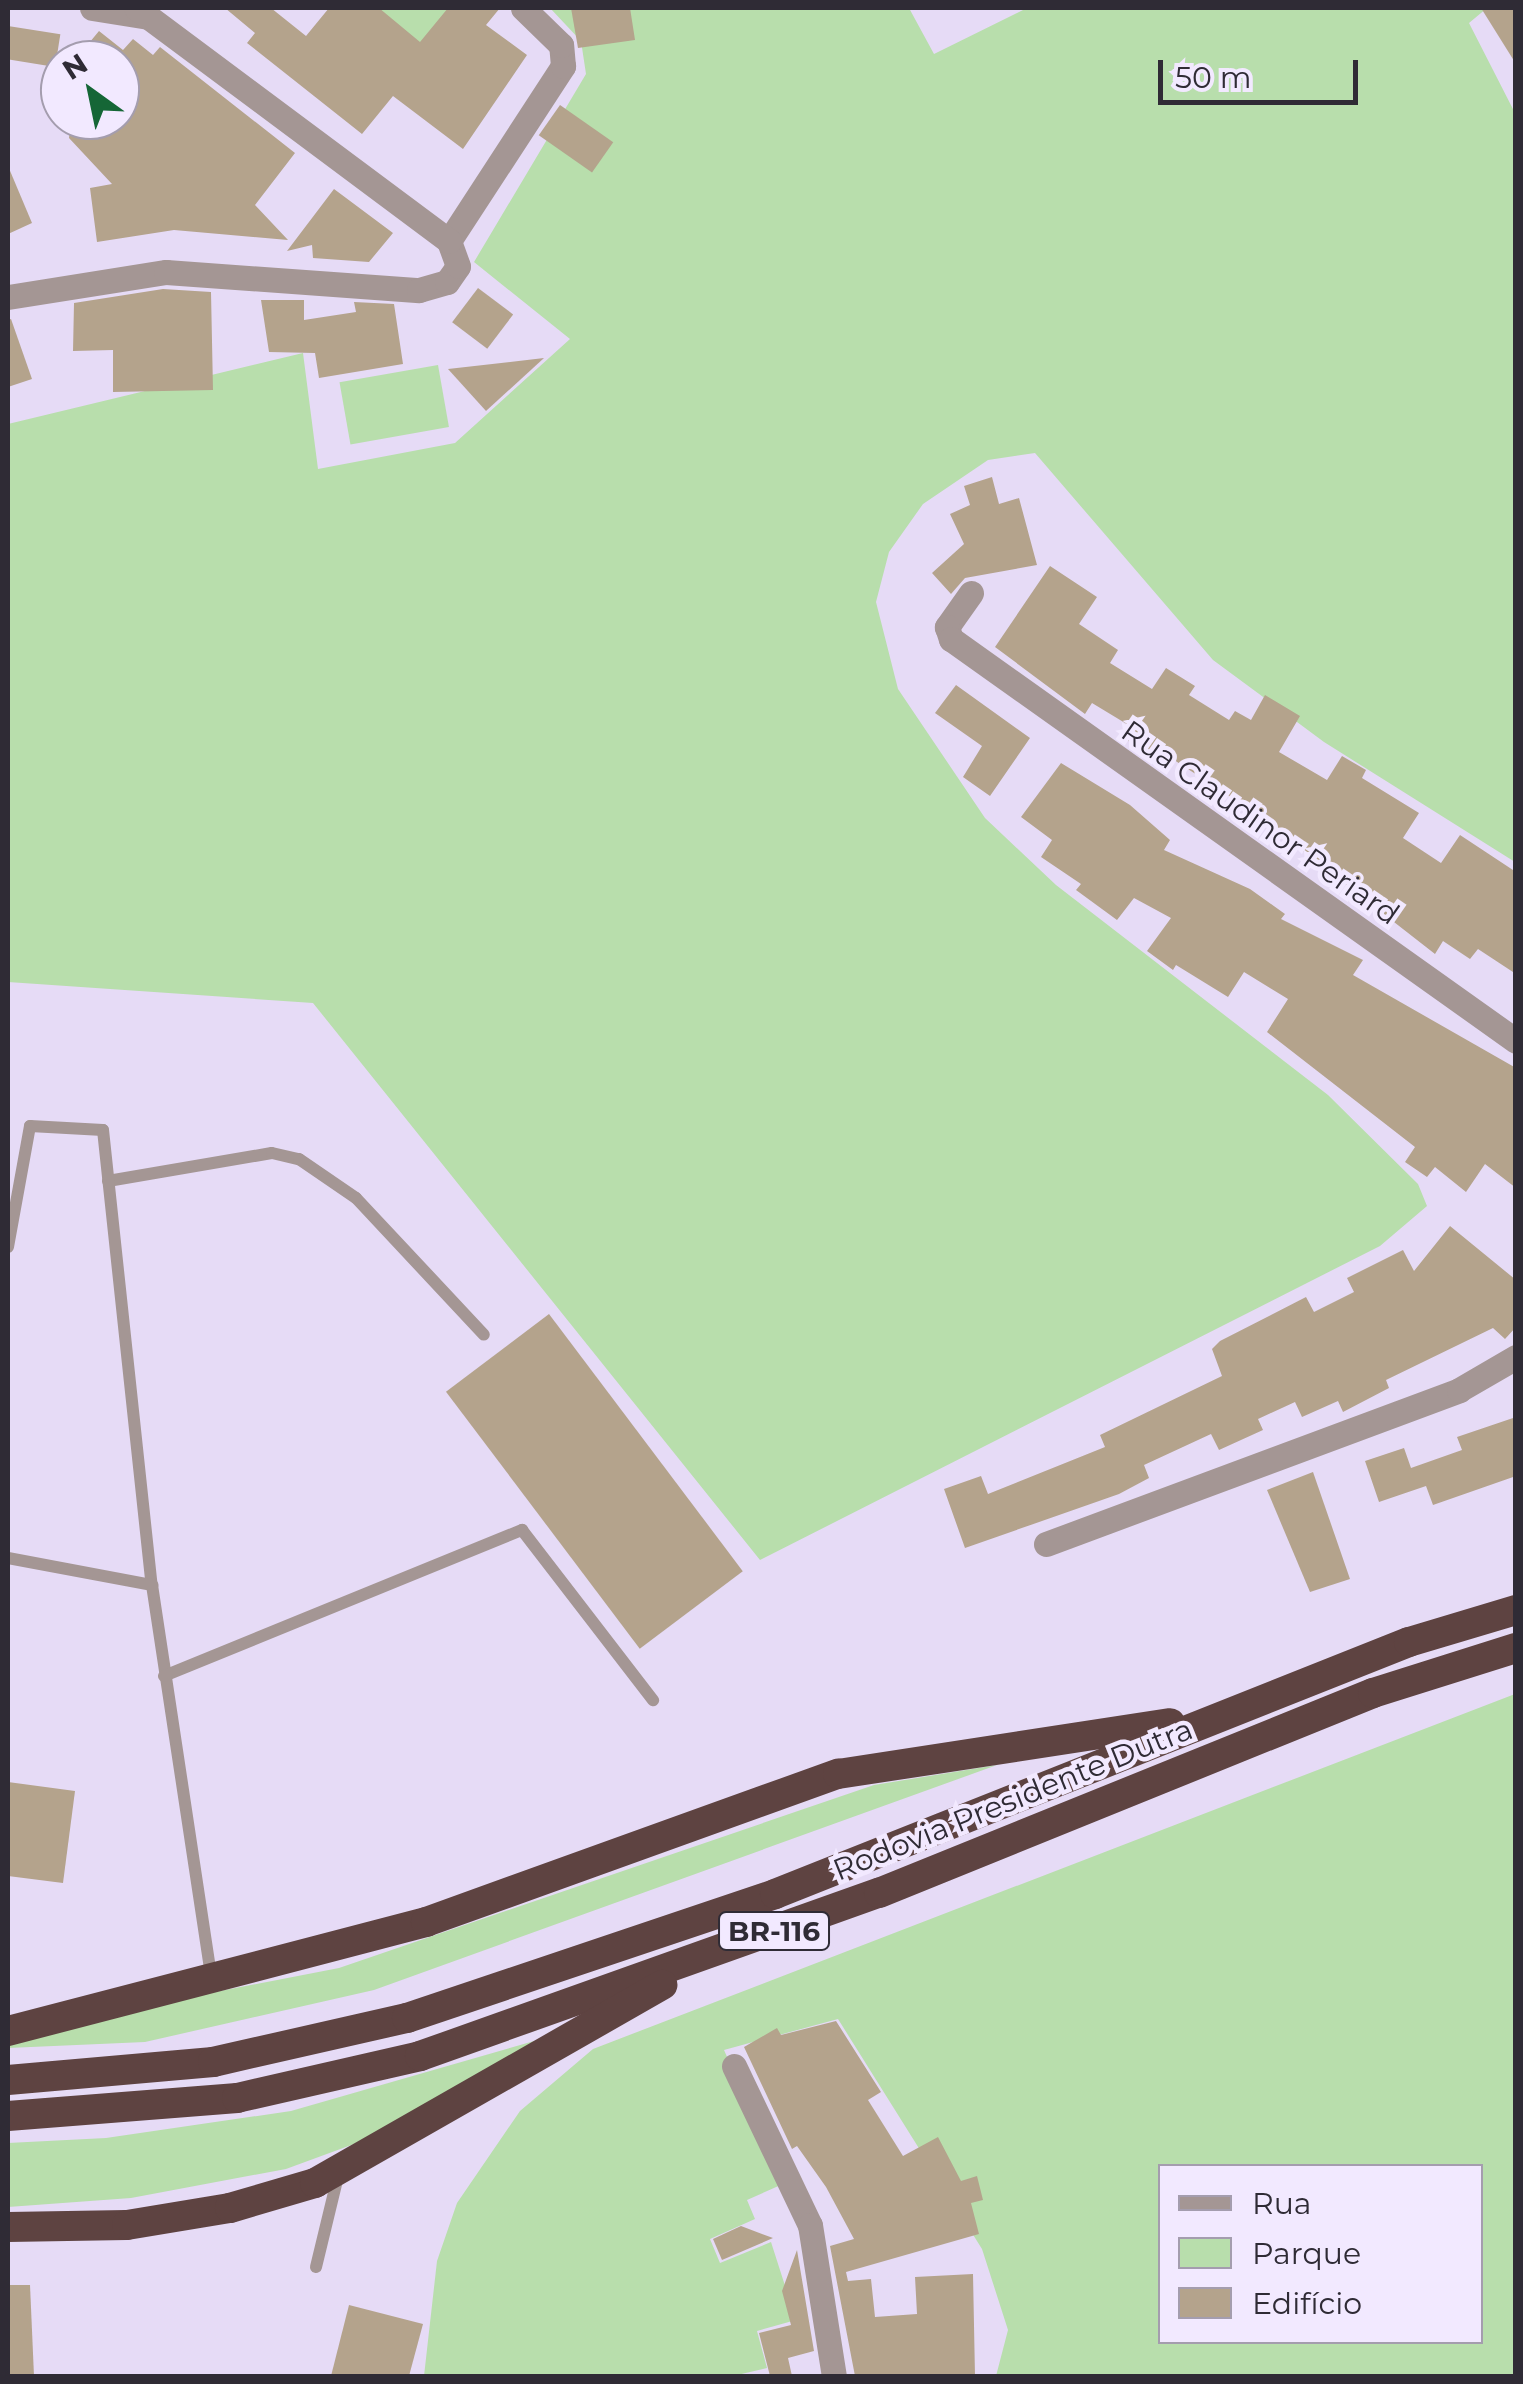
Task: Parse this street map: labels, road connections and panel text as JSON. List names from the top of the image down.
{
  "streets": {
    "highway": ["Rodovia Presidente Dutra", "BR-116"],
    "street": ["Rua Claudinor Periard"]
  },
  "legend": ["Rua", "Parque", "Edifício"],
  "scale_bar": "50 m",
  "north": "top left"
}
